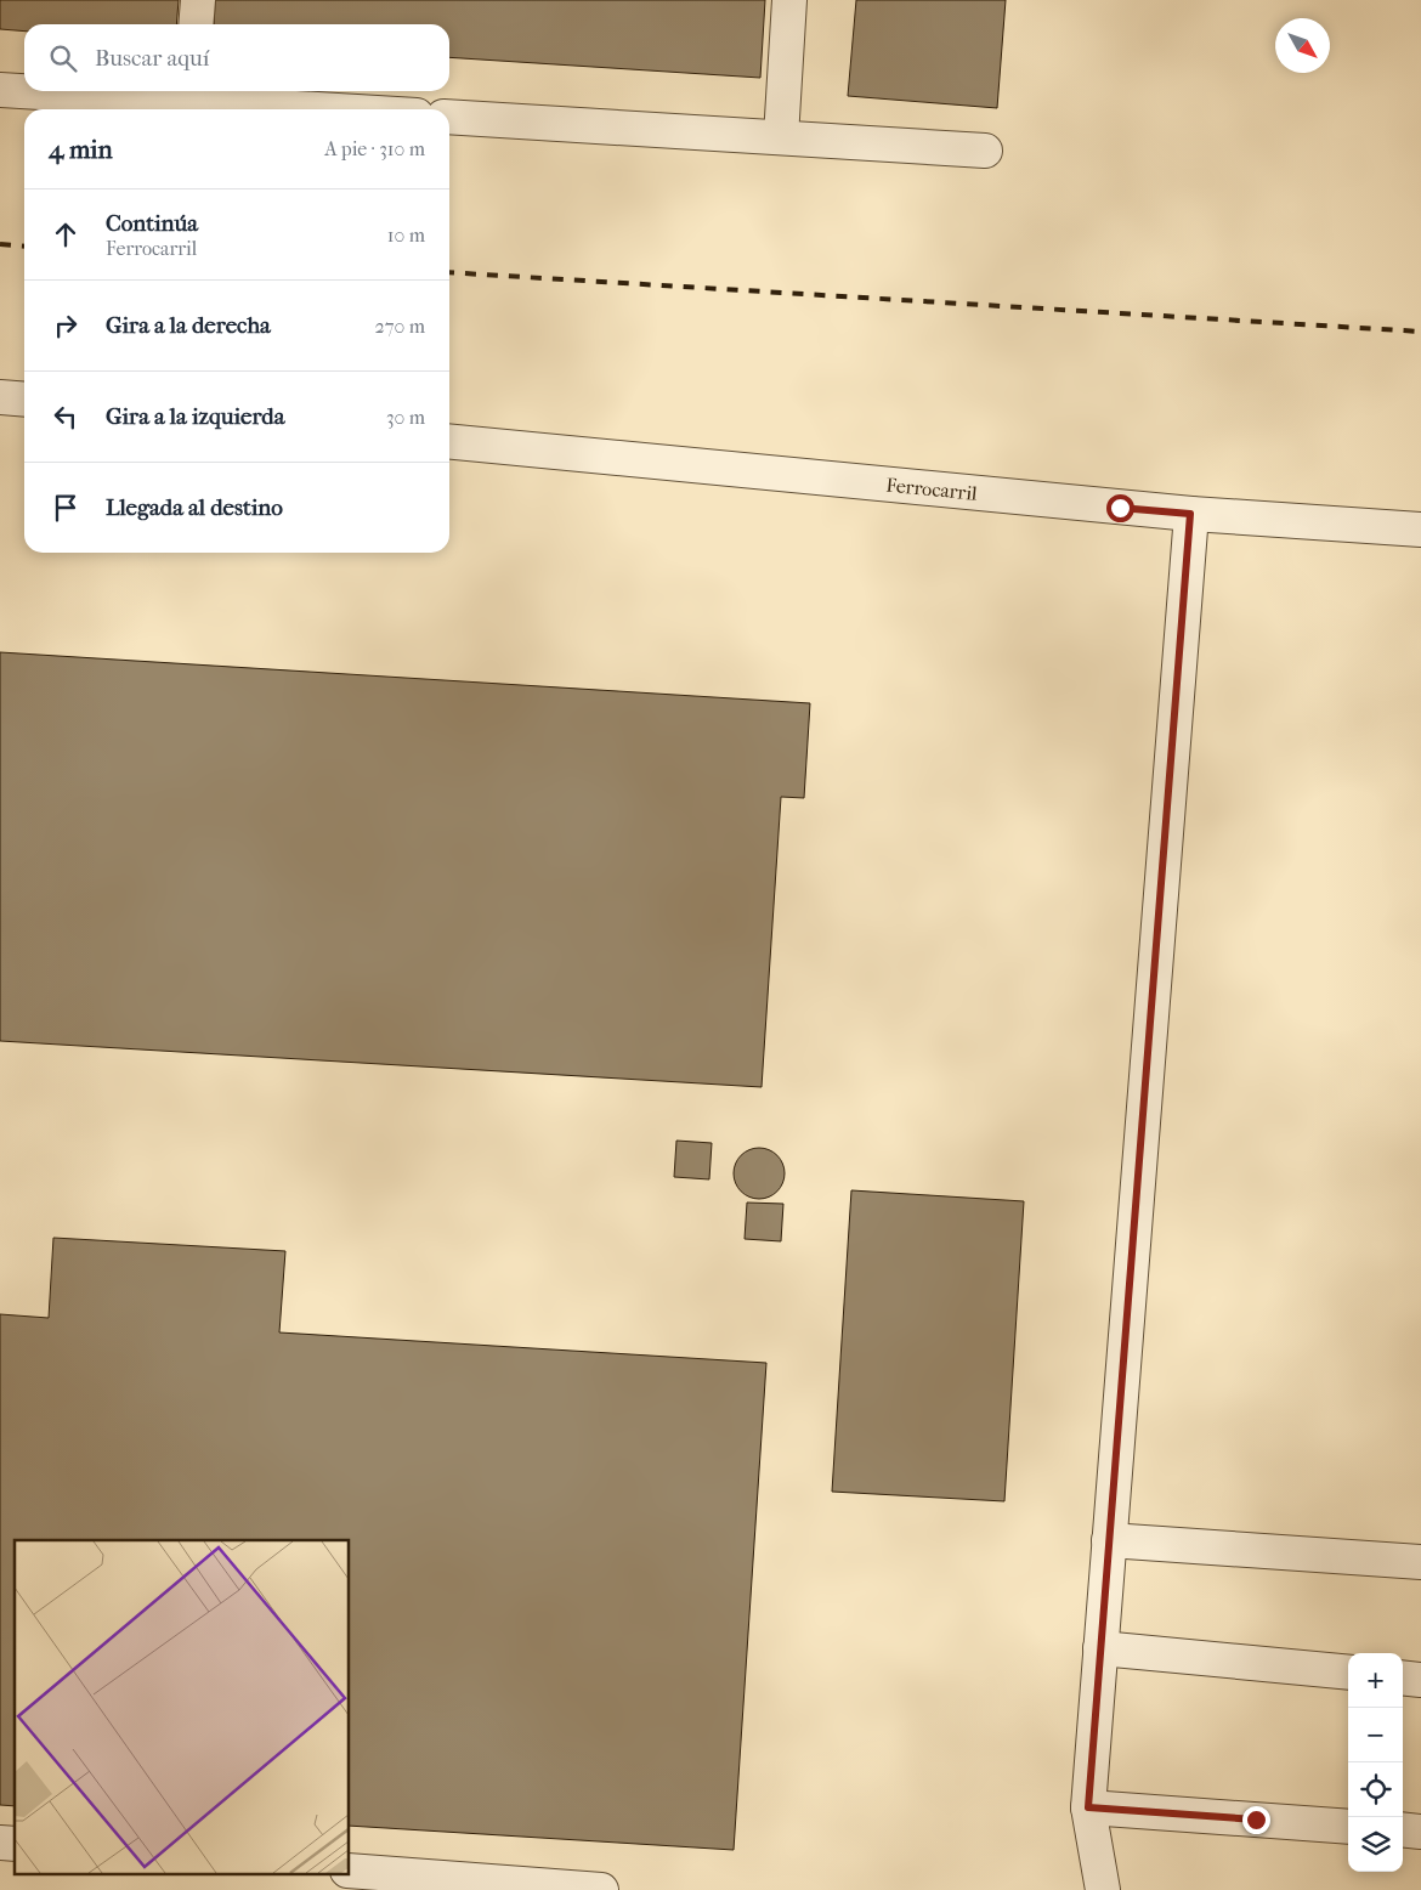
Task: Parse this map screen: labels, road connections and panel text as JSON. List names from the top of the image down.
{
  "streets": {
    "street": ["Ferrocarril"]
  },
  "north": "bottom right",
  "page": {
    "search": "Buscar aquí",
    "heading": ["4 min", "A pie · 310 m"],
    "list": [
      ["Continúa", "Ferrocarril", "10 m"],
      ["Gira a la derecha", "270 m"],
      ["Gira a la izquierda", "30 m"],
      "Llegada al destino"
    ],
    "map_buttons": ["+", "−"]
  }
}
